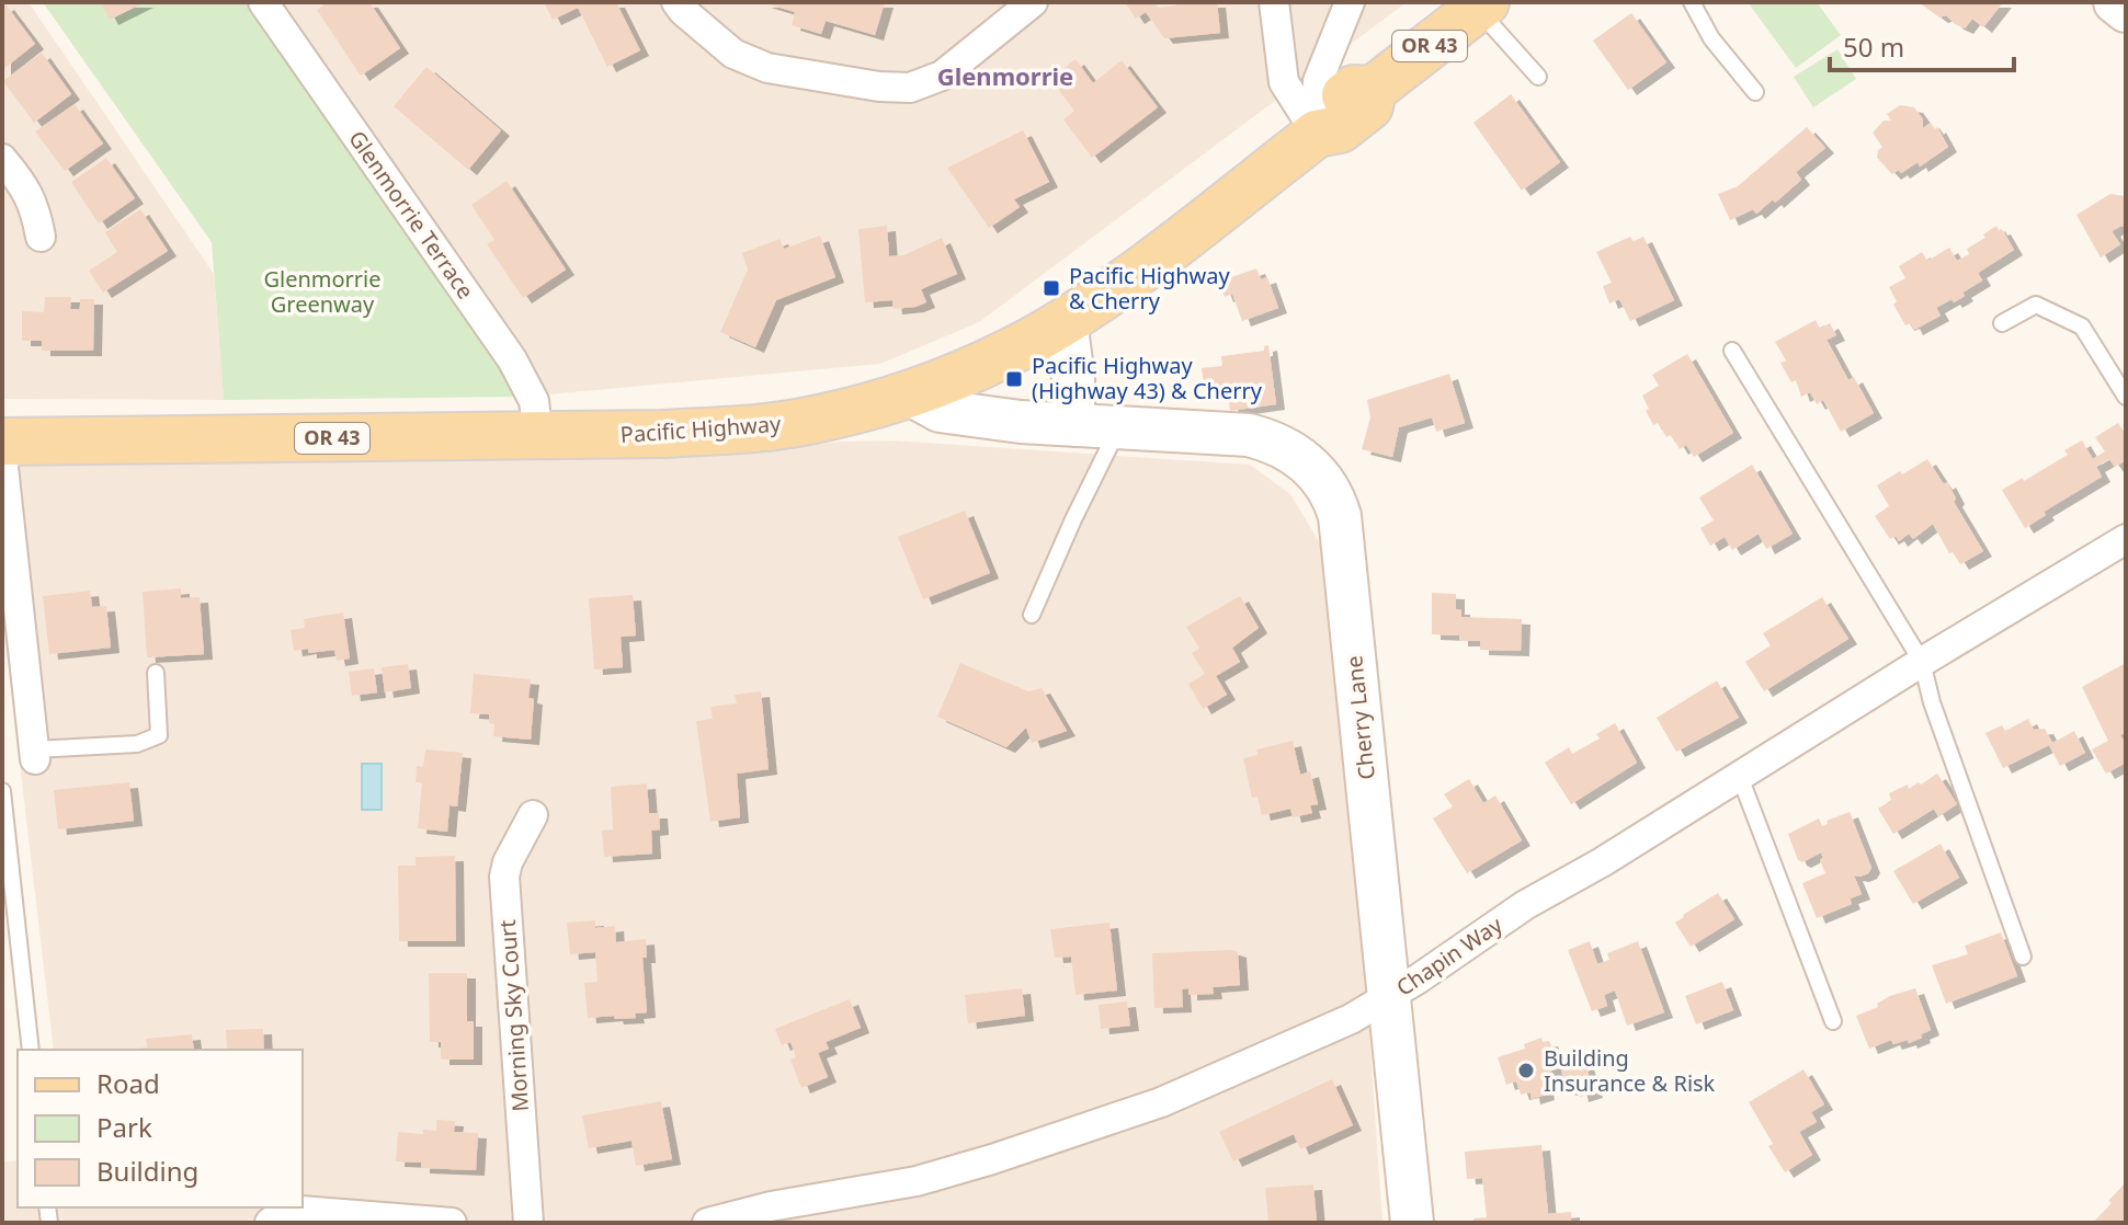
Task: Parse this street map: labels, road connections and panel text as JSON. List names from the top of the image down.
{
  "streets": {
    "main road": ["OR 43", "Pacific Highway"],
    "street": [
      "Glenmorrie Terrace",
      "Cherry Lane",
      "Chapin Way",
      "Morning Sky Court"
    ]
  },
  "crossings": [
    ["Glenmorrie Terrace", "Pacific Highway"],
    ["Pacific Highway", "Cherry Lane"],
    ["Cherry Lane", "Chapin Way"]
  ],
  "districts": ["Glenmorrie"],
  "parks": ["Glenmorrie Greenway"],
  "places": {
    "transit": ["Pacific Highway & Cherry", "Pacific Highway (Highway 43) & Cherry"],
    "other": ["Building Insurance & Risk"]
  },
  "legend": ["Road", "Park", "Building"],
  "scale_bar": "50 m"
}
